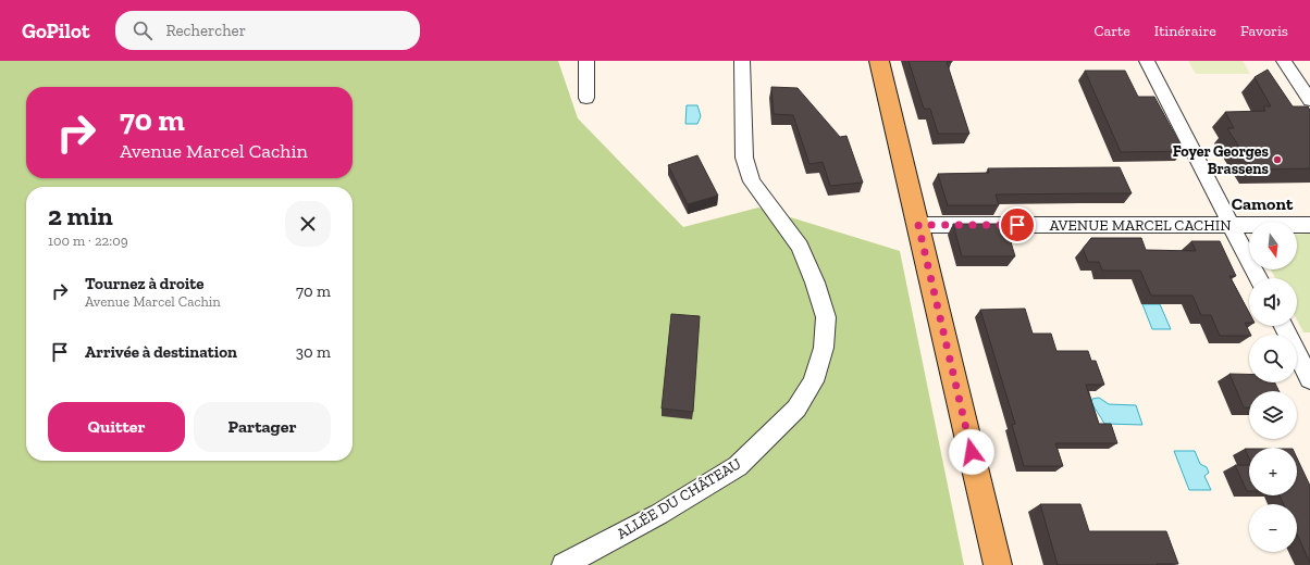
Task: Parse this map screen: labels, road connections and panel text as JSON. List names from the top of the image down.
{
  "streets": {
    "street": ["AVENUE MARCEL CACHIN", "ALLÉE DU CHÂTEAU"]
  },
  "districts": ["Camont"],
  "places": ["Foyer Georges Brassens"],
  "north": "bottom",
  "page": {
    "header": "GoPilot",
    "search": "Rechercher",
    "nav": ["Carte", "Itinéraire", "Favoris"],
    "turn": ["70 m", "Avenue Marcel Cachin"],
    "heading": ["2 min", "100 m · 22:09"],
    "map_buttons": ["+", "−"],
    "list": [
      {
        "name": "Tournez à droite",
        "note": "Avenue Marcel Cachin",
        "value": "70 m"
      },
      {
        "name": "Arrivée à destination",
        "value": "30 m"
      }
    ],
    "buttons": ["Quitter", "Partager"]
  }
}
